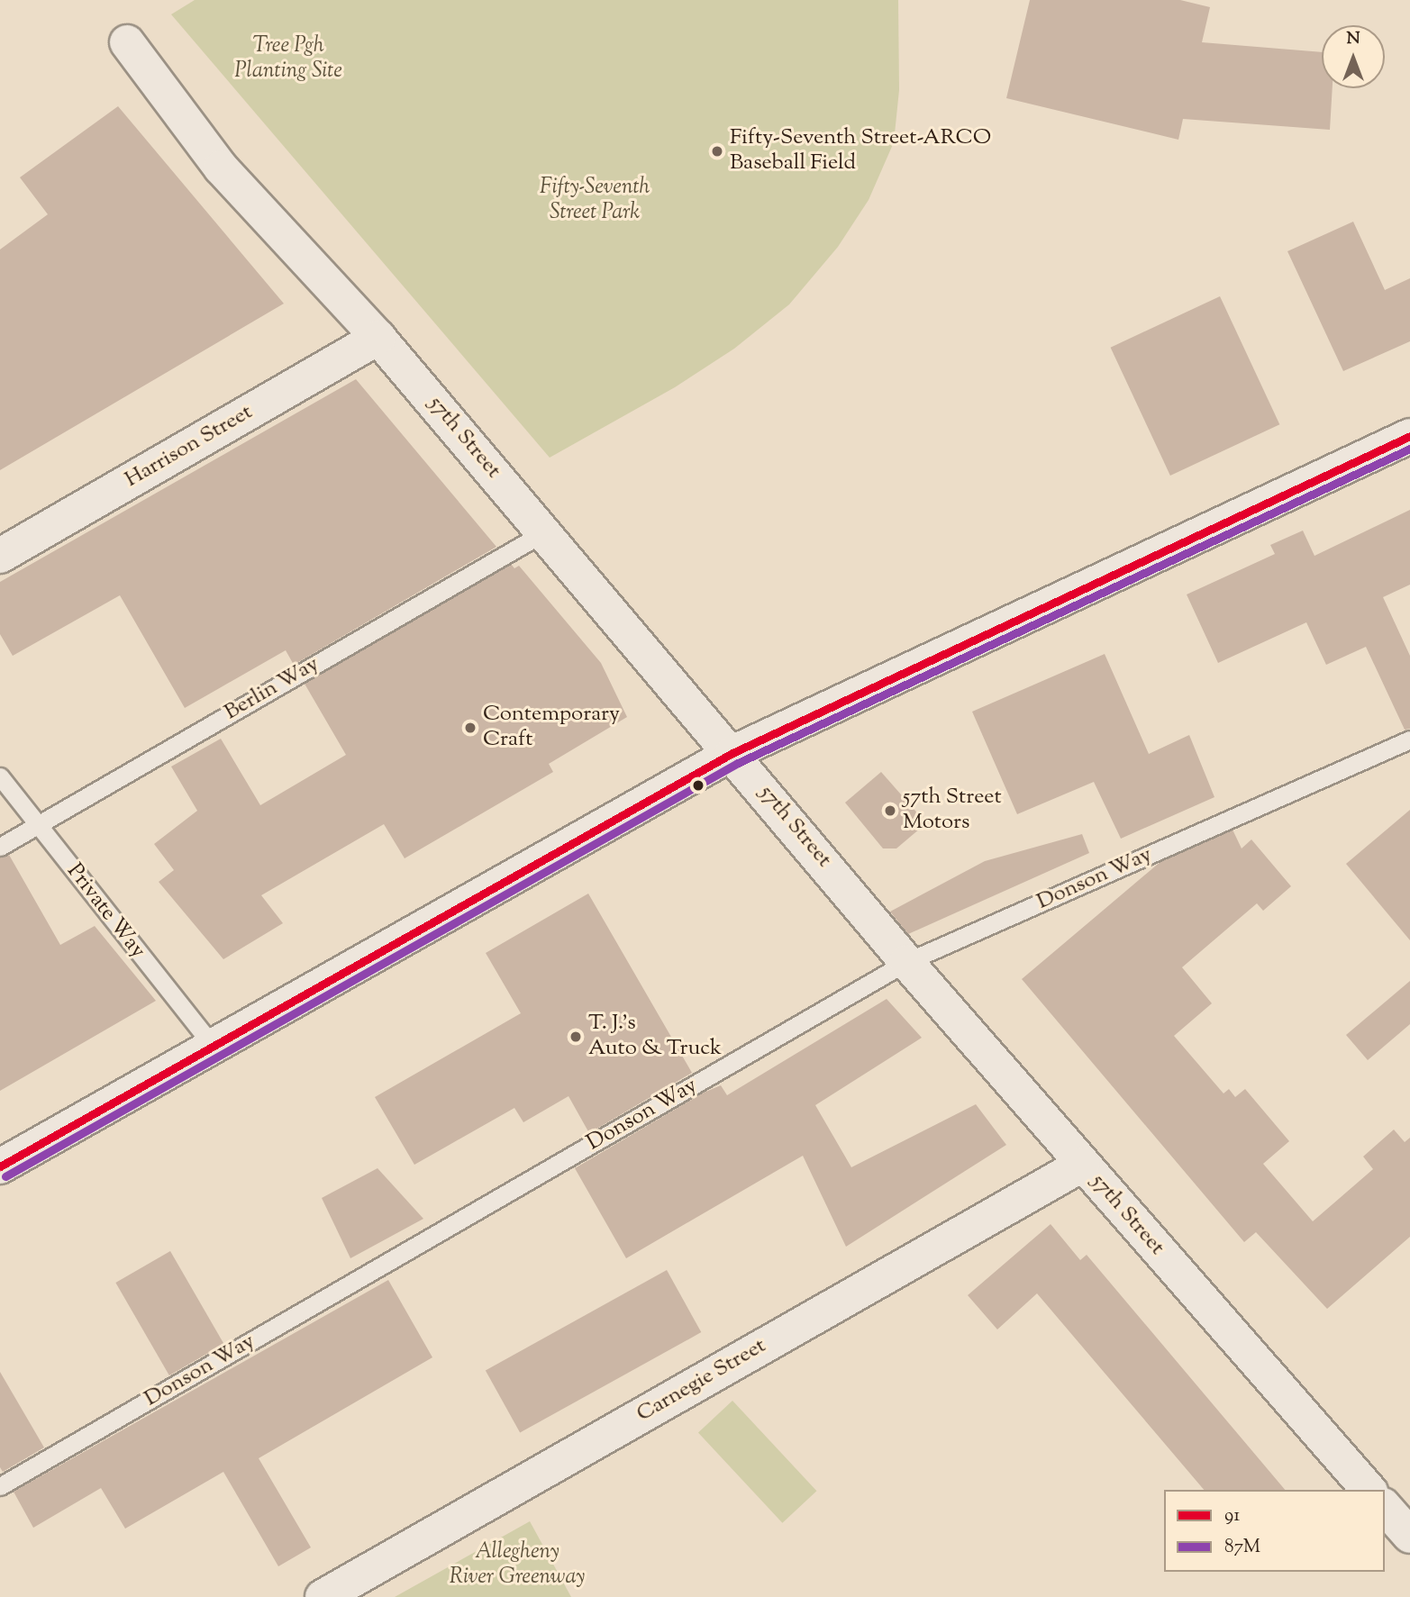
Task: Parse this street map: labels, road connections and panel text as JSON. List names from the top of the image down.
{
  "streets": {
    "street": ["57th Street", "Harrison Street", "Carnegie Street"],
    "lane": ["Berlin Way", "Donson Way", "Private Way"]
  },
  "crossings": [
    ["57th Street", "Harrison Street"],
    ["57th Street", "Berlin Way"],
    ["57th Street", "Donson Way"],
    ["57th Street", "Carnegie Street"],
    ["Berlin Way", "Private Way"]
  ],
  "parks": ["Tree Pgh Planting Site", "Fifty-Seventh Street Park", "Allegheny River Greenway"],
  "places": [
    "Fifty-Seventh Street-ARCO Baseball Field",
    "Contemporary Craft",
    "57th Street Motors",
    "T. J.'s Auto & Truck"
  ],
  "lines": ["transit line 91", "transit line 87M"],
  "legend": ["91", "87M"],
  "north": "top"
}
